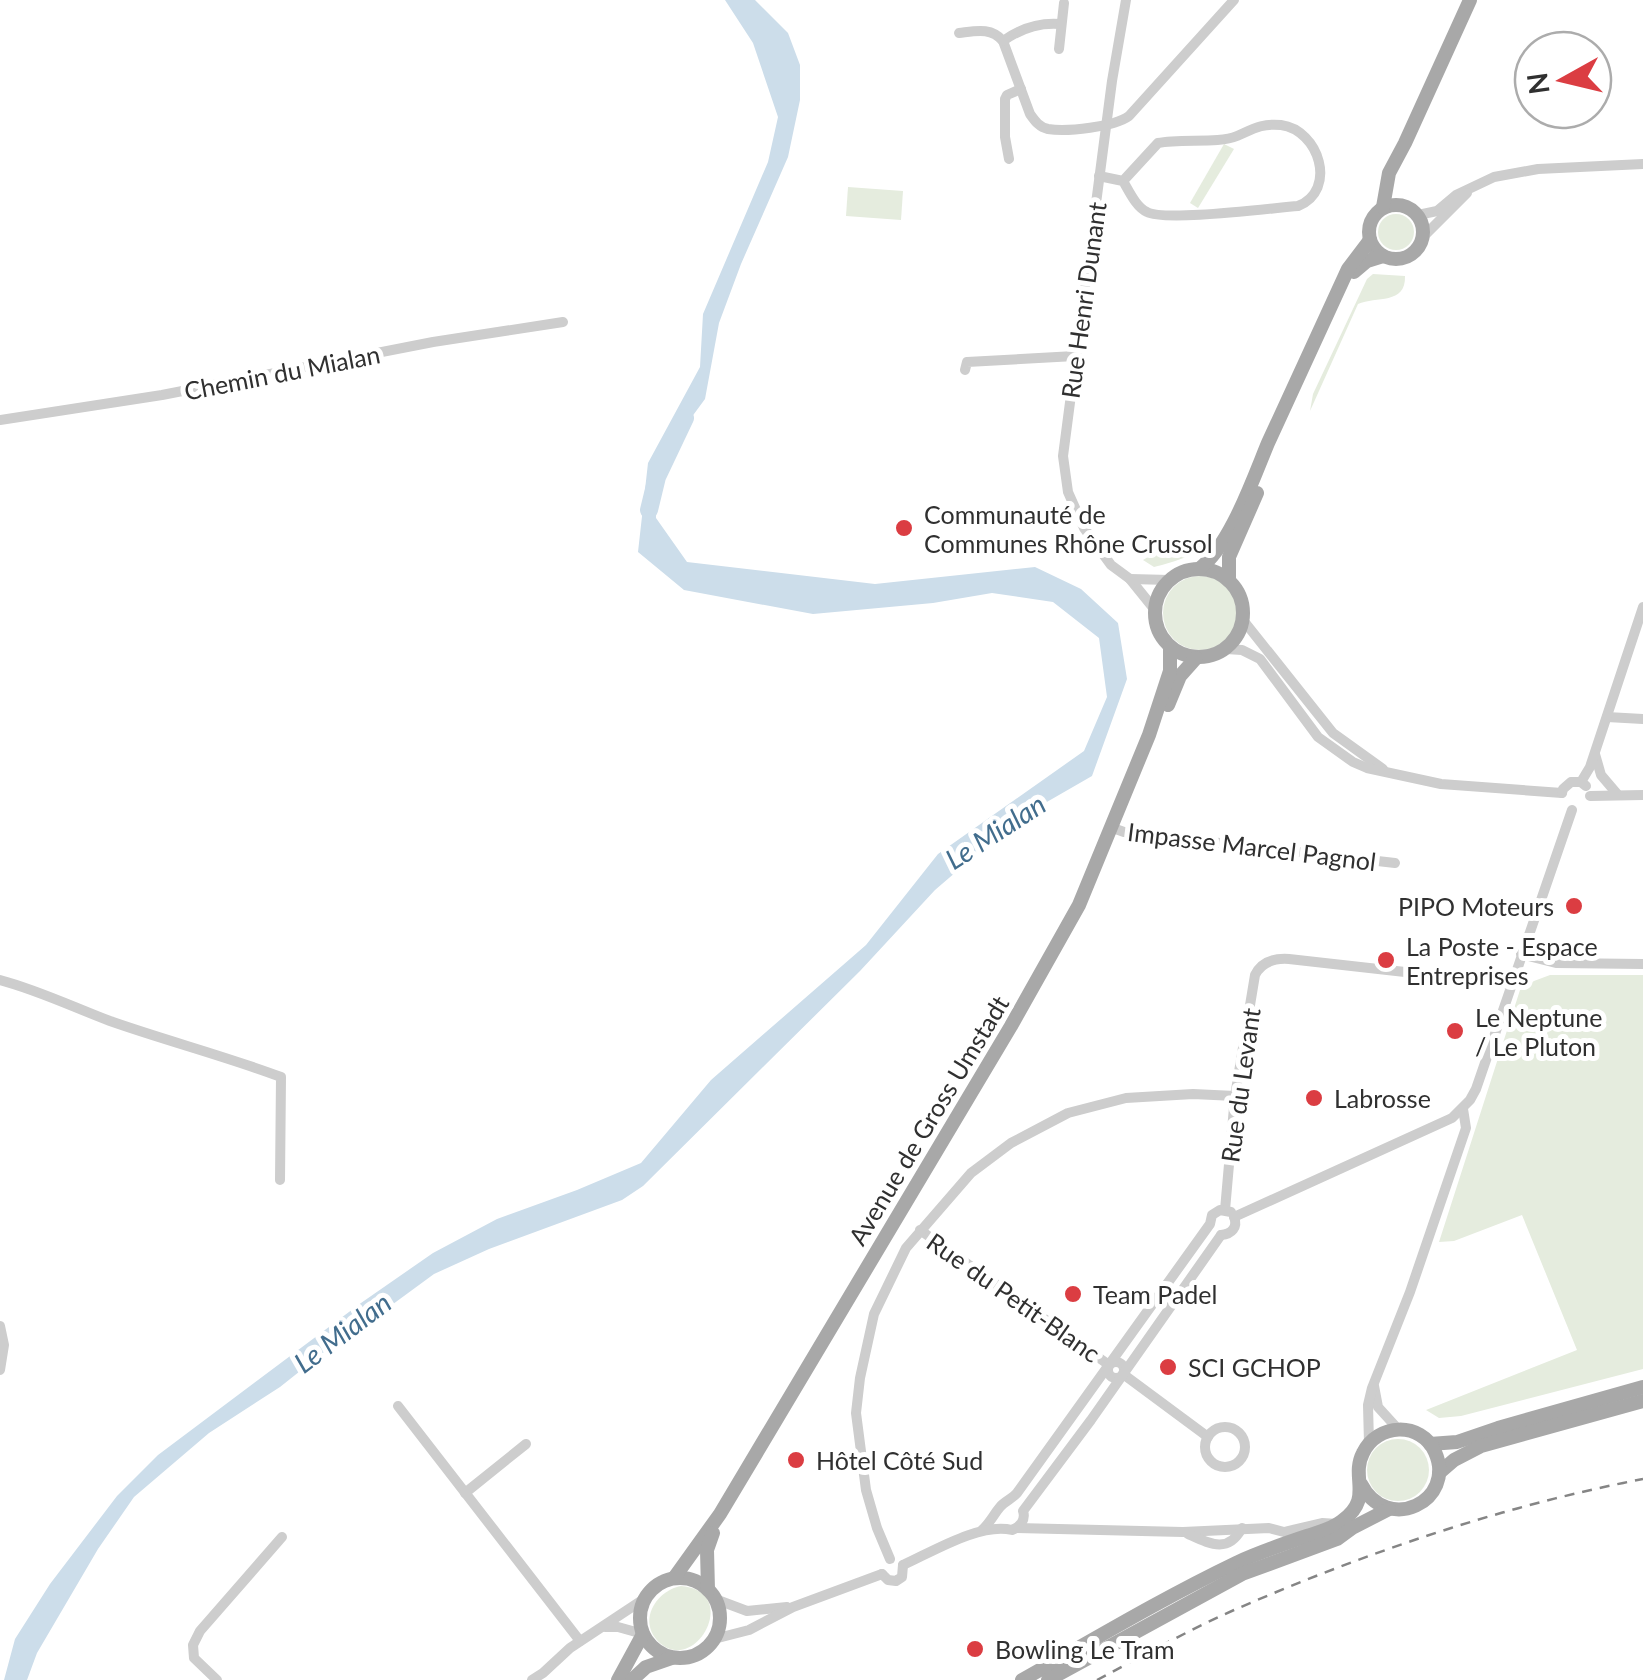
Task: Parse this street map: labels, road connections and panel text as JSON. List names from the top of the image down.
{
  "streets": {
    "main road": ["Avenue de Gross Umstadt"],
    "street": [
      "Rue Henri Dunant",
      "Chemin du Mialan",
      "Impasse Marcel Pagnol",
      "Rue du Levant",
      "Rue du Petit-Blanc"
    ]
  },
  "crossings": [
    ["Rue Henri Dunant", "Avenue de Gross Umstadt"],
    ["Impasse Marcel Pagnol", "Avenue de Gross Umstadt"]
  ],
  "water": ["Le Mialan"],
  "places": [
    "Communauté de Communes Rhône Crussol",
    "PIPO Moteurs",
    "La Poste - Espace Entreprises",
    "Le Neptune / Le Pluton",
    "Labrosse",
    "Team Padel",
    "SCI GCHOP",
    "Hôtel Côté Sud",
    "Bowling Le Tram"
  ],
  "north": "left"
}
